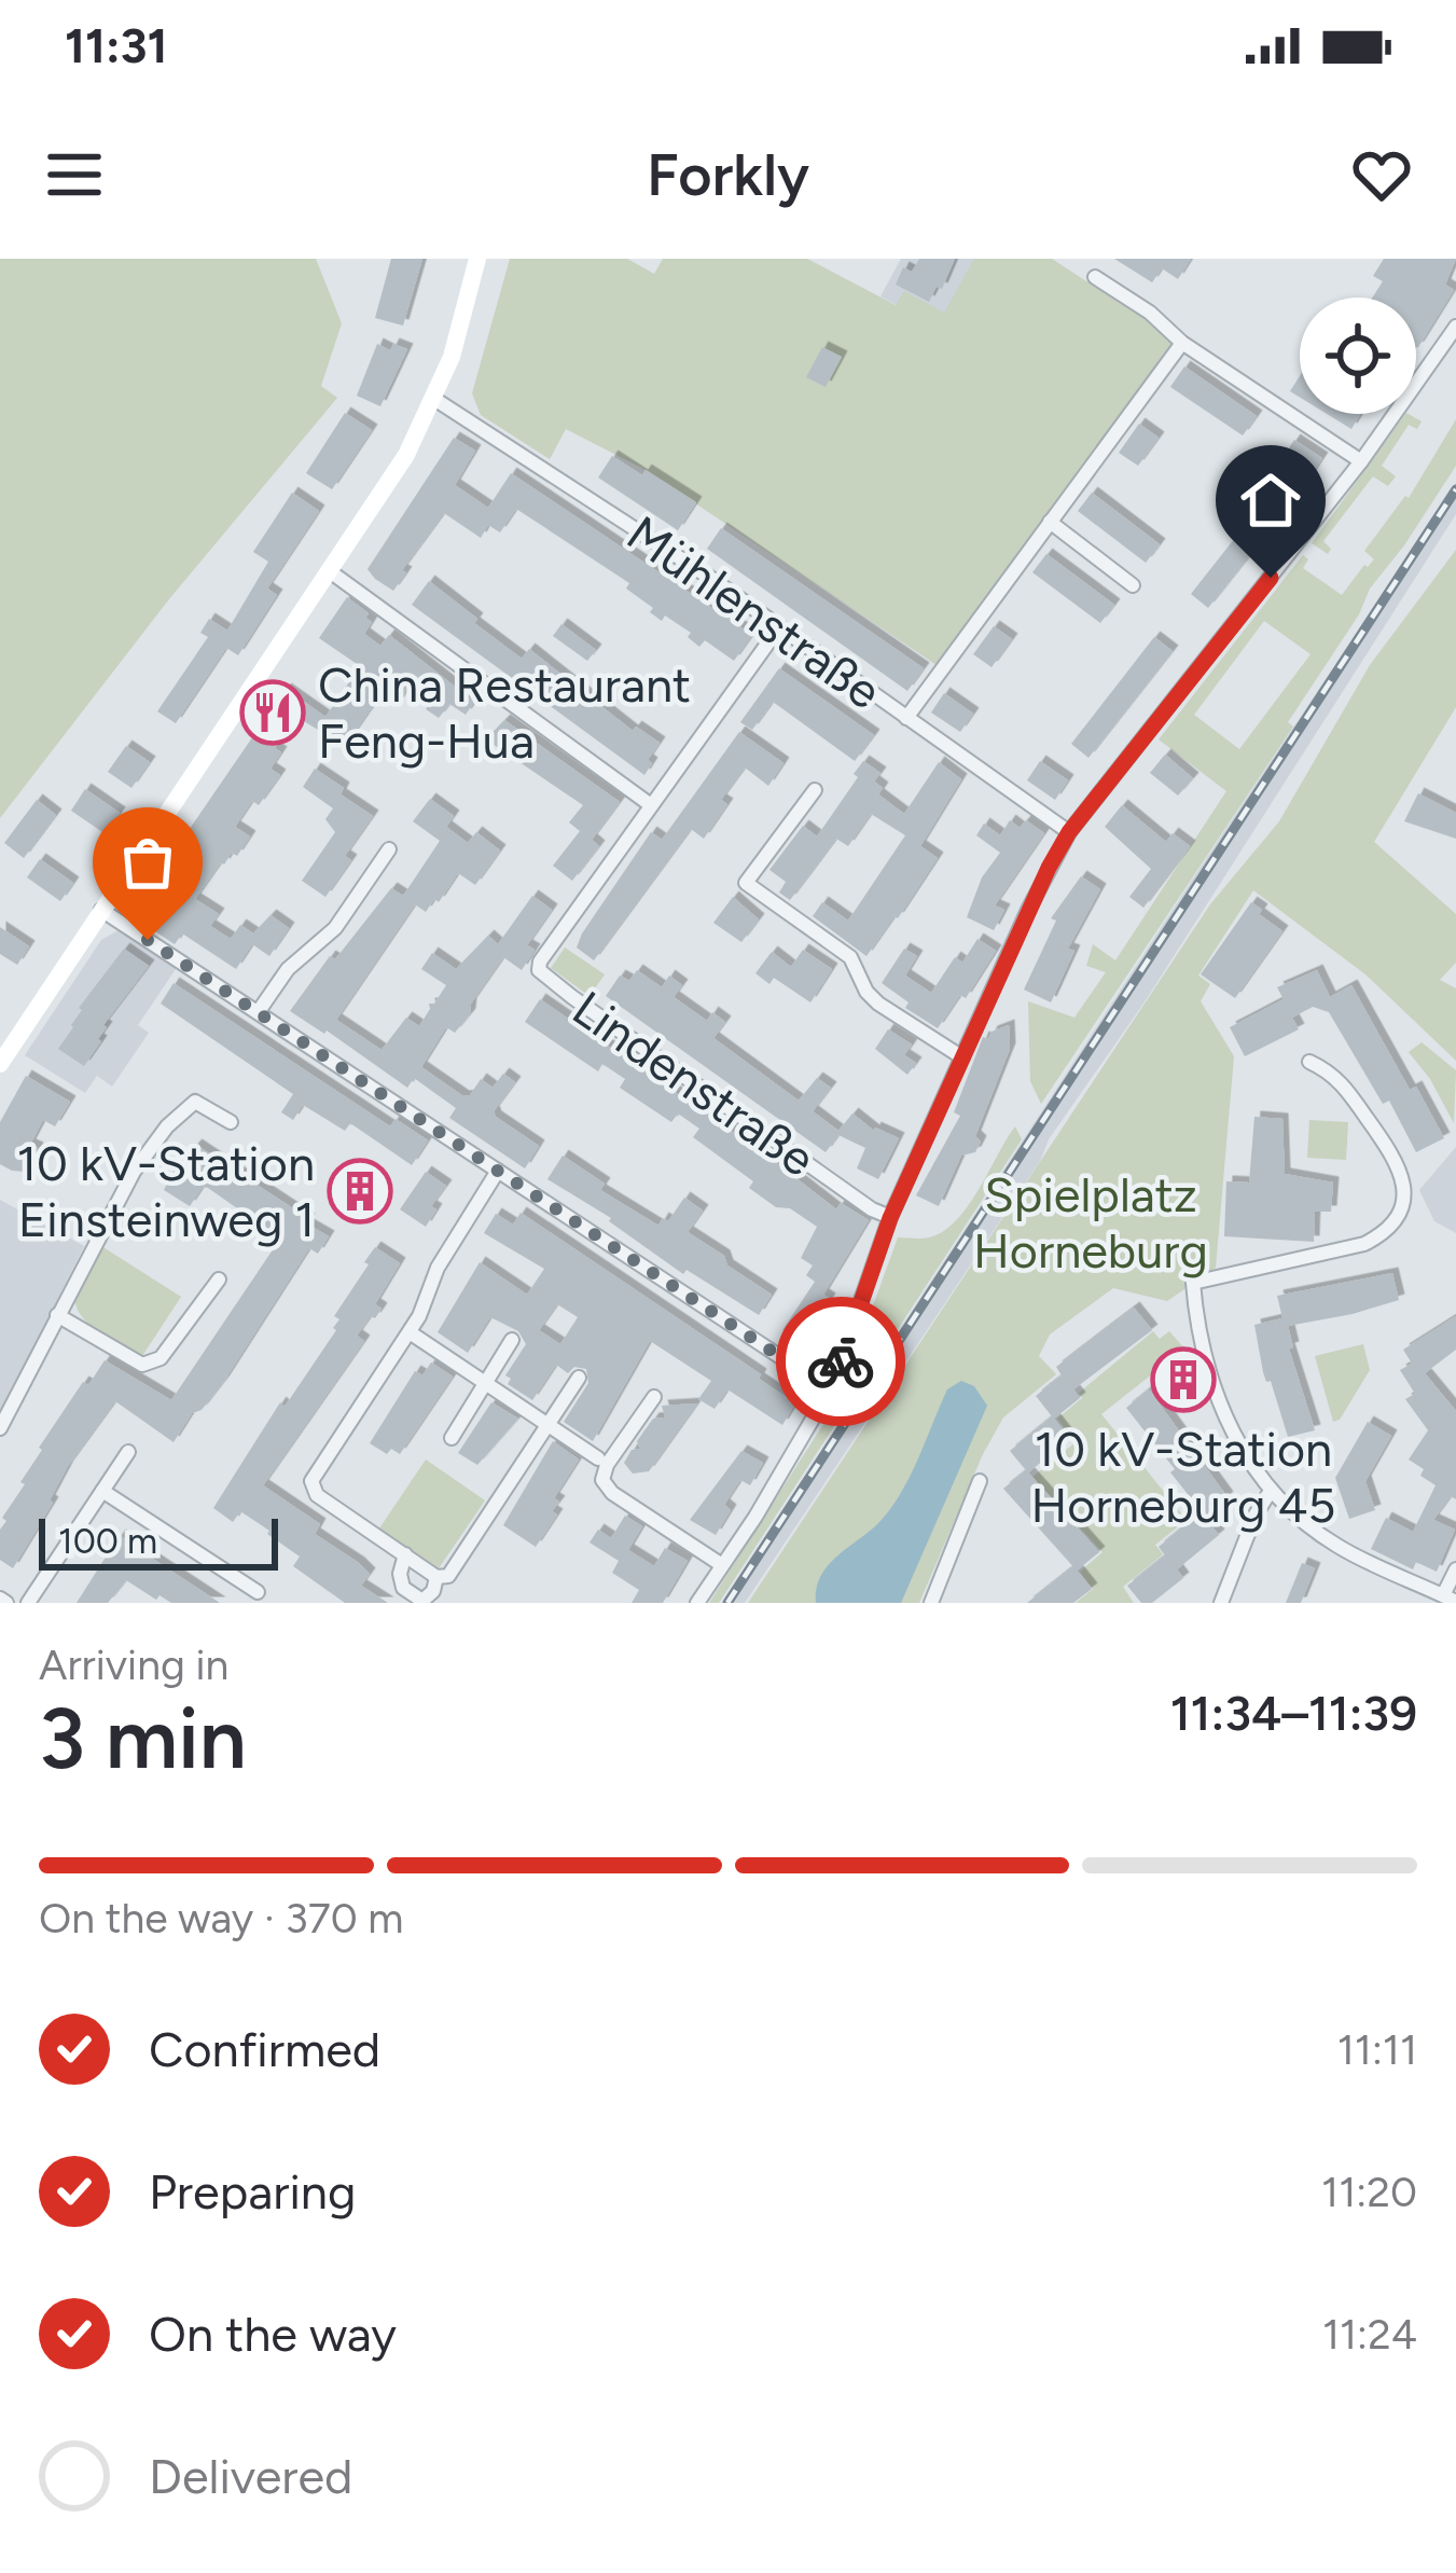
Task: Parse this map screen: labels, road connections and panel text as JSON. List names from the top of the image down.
{
  "streets": {
    "street": ["Mühlenstraße", "Lindenstraße"]
  },
  "crossings": [
    ["Mühlenstraße", "Lindenstraße"]
  ],
  "parks": ["Spielplatz Horneburg"],
  "places": {
    "restaurant": ["China Restaurant Feng-Hua"],
    "building": ["10 kV-Station Einsteinweg 1", "10 kV-Station Horneburg 45"]
  },
  "scale_bar": "100 m",
  "page": {
    "status": "11:31",
    "header": "Forkly",
    "scale": "100 m",
    "heading": ["3 min", "Arriving in", "11:34–11:39"],
    "bar": "On the way · 370 m",
    "list": [
      ["Confirmed", "11:11"],
      ["Preparing", "11:20"],
      ["On the way", "11:24"],
      "Delivered"
    ]
  }
}
